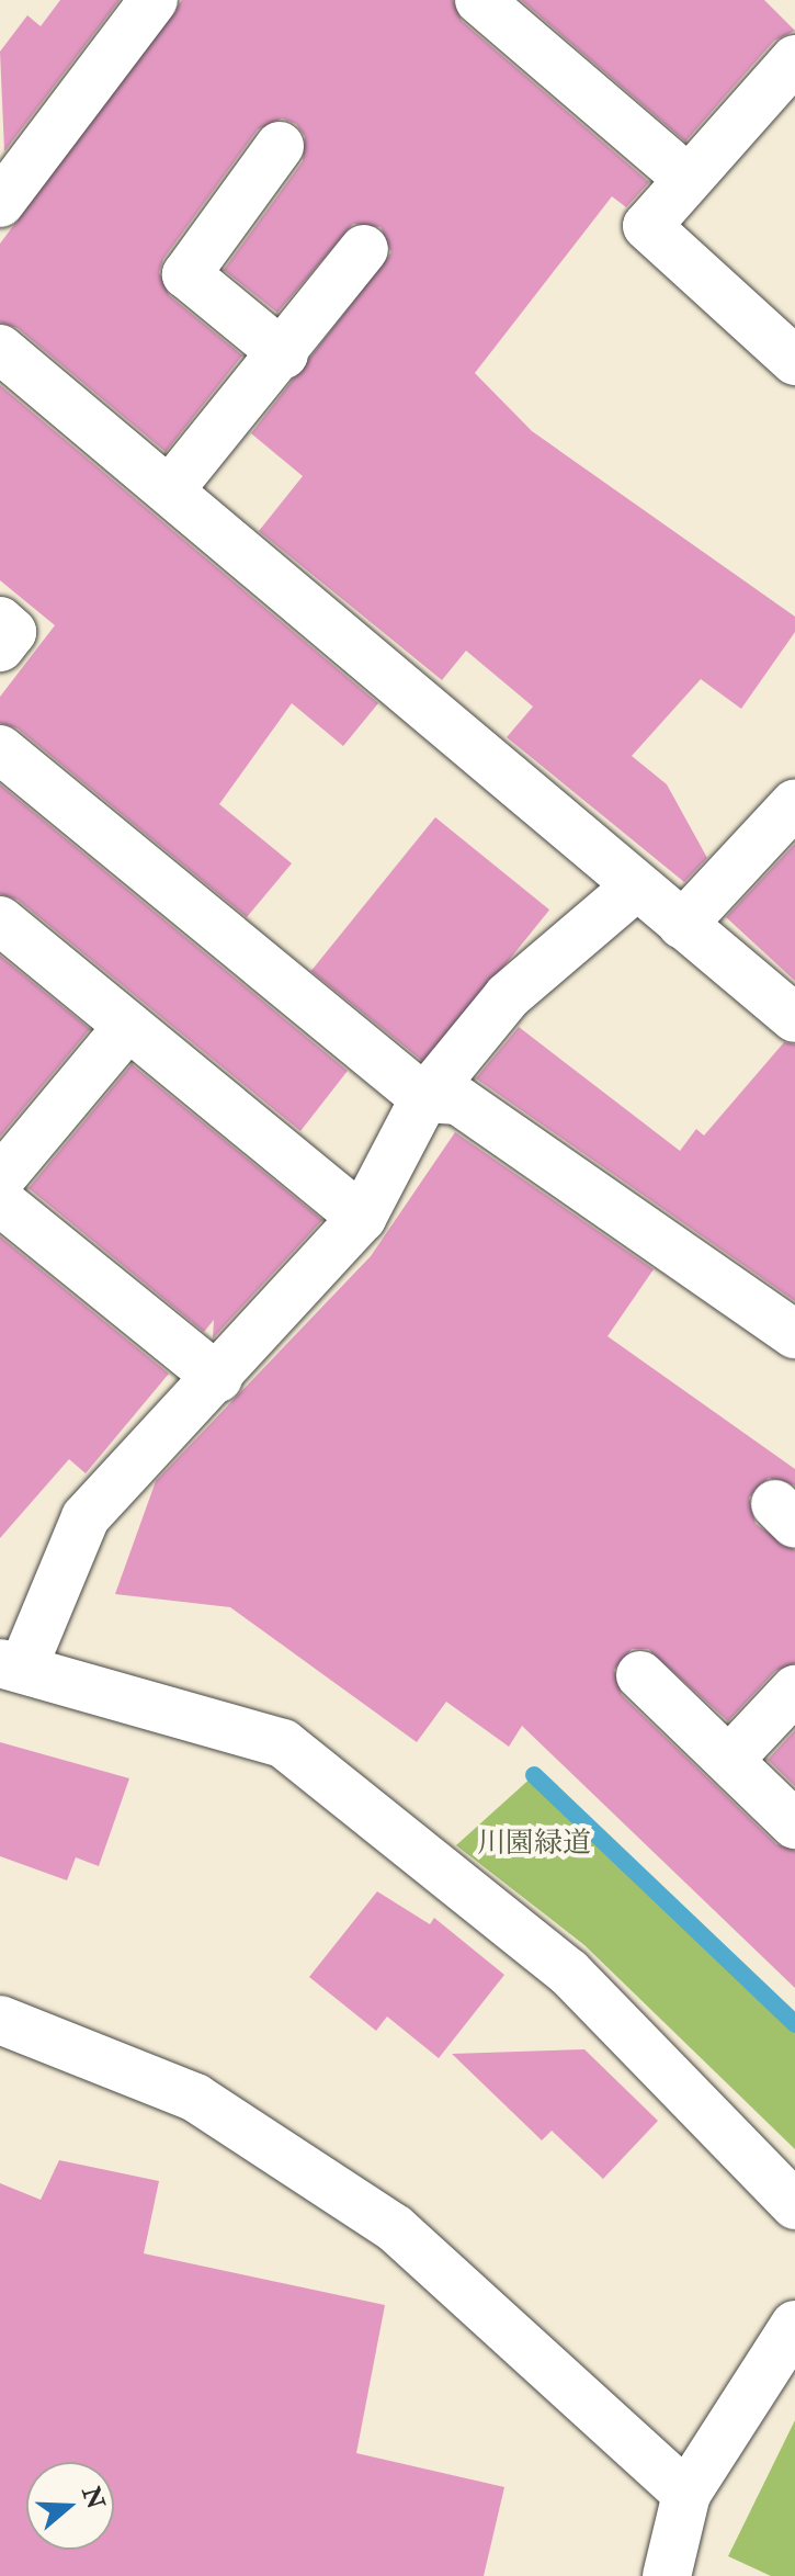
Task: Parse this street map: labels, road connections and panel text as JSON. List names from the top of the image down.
{
  "parks": ["川園緑道"],
  "north": "right"
}
